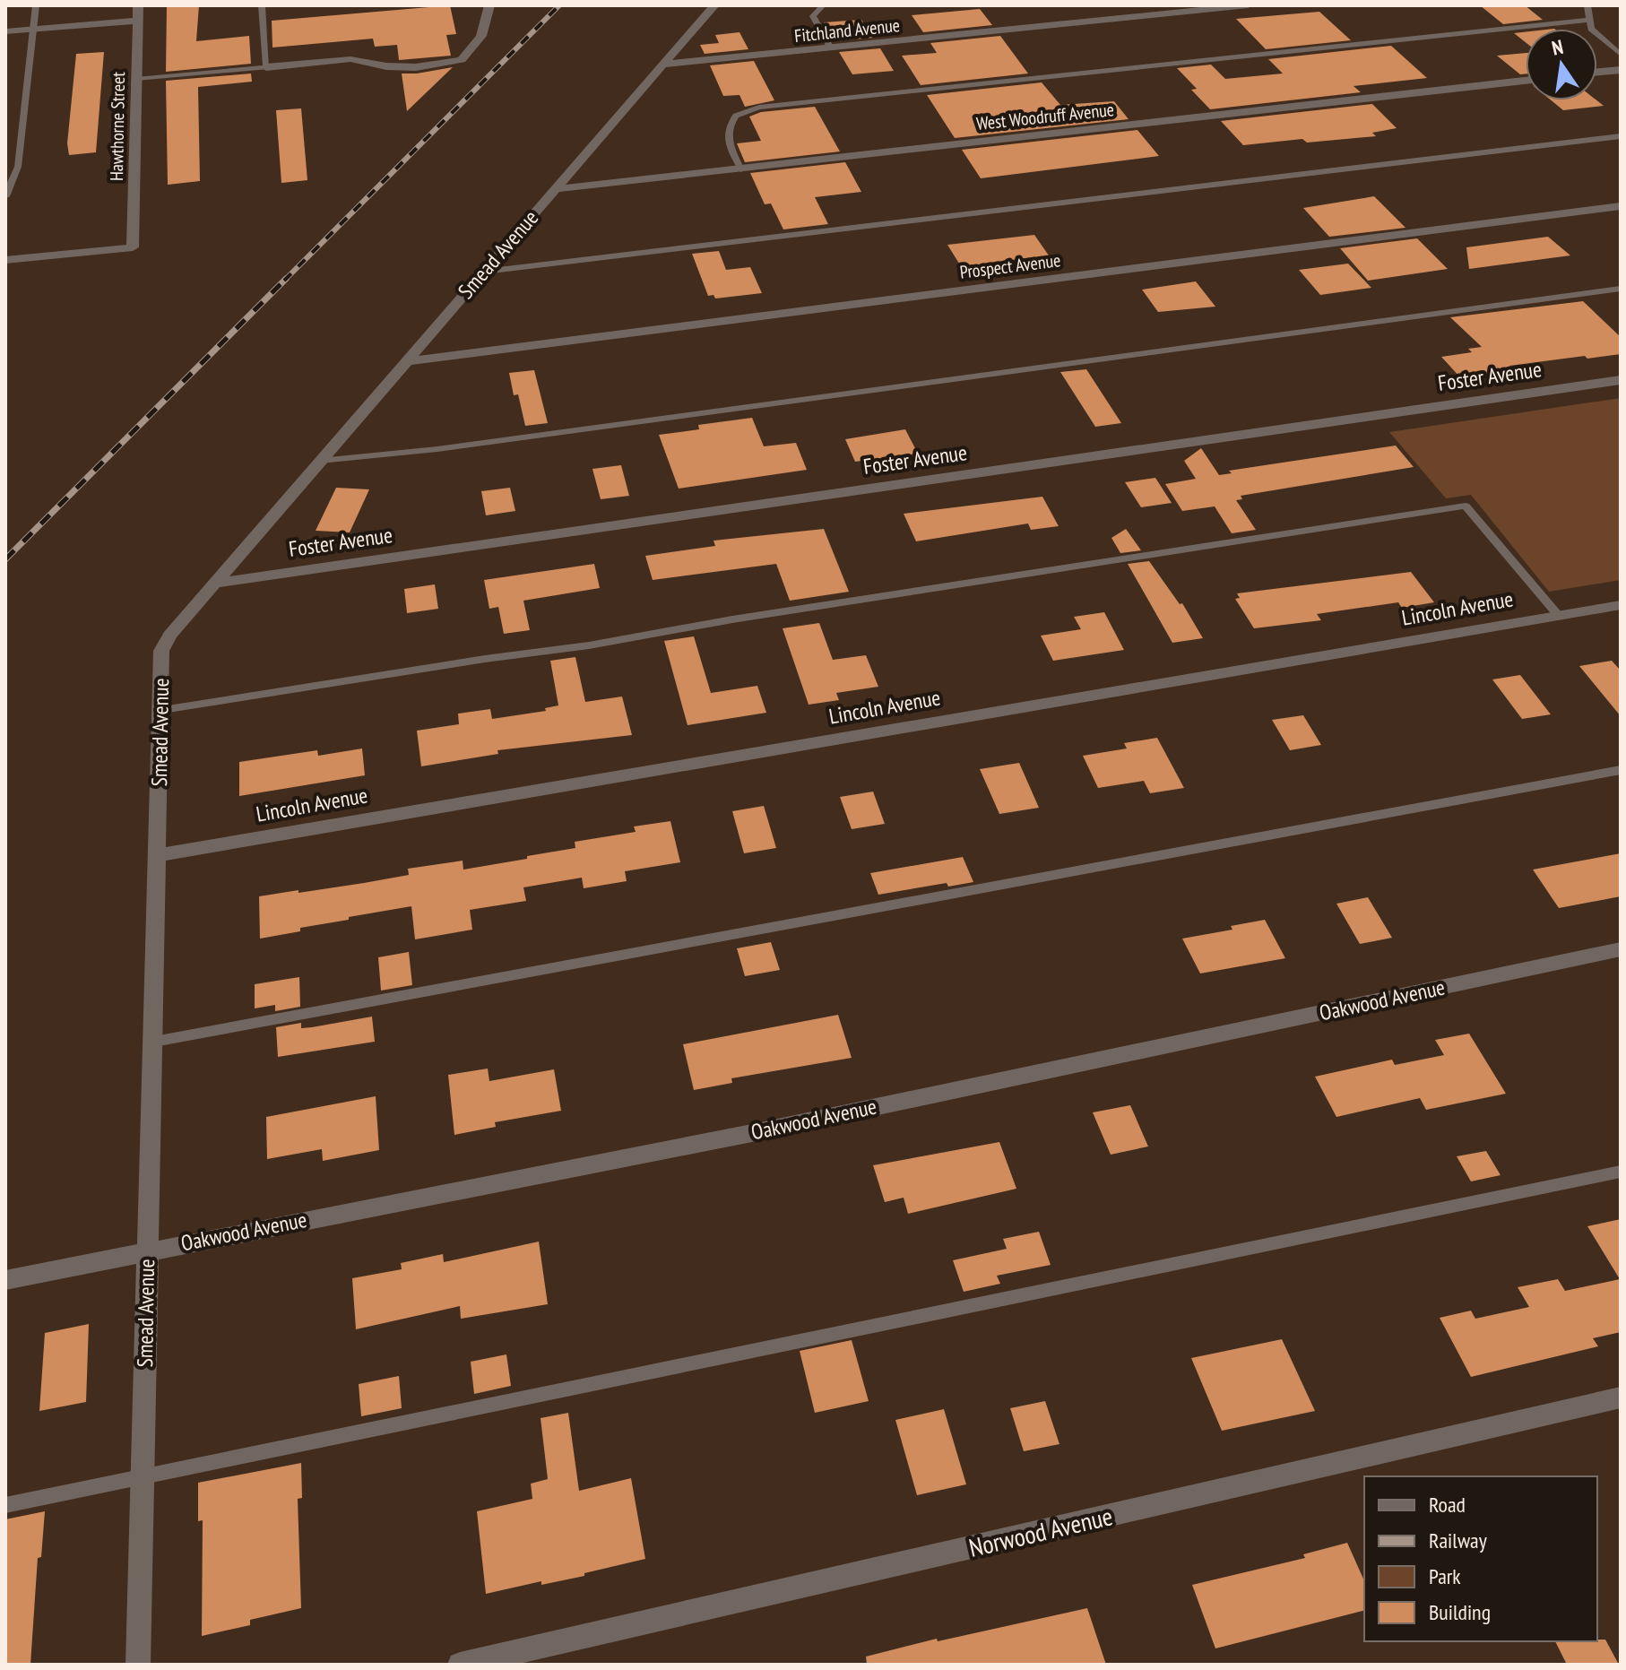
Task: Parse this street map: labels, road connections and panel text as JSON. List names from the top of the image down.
{
  "streets": {
    "street": [
      "Fitchland Avenue",
      "West Woodruff Avenue",
      "Hawthorne Street",
      "Smead Avenue",
      "Prospect Avenue",
      "Foster Avenue",
      "Lincoln Avenue",
      "Oakwood Avenue",
      "Norwood Avenue"
    ]
  },
  "crossings": [
    ["Fitchland Avenue", "Smead Avenue"],
    ["West Woodruff Avenue", "Smead Avenue"],
    ["Smead Avenue", "Prospect Avenue"],
    ["Smead Avenue", "Foster Avenue"],
    ["Smead Avenue", "Lincoln Avenue"],
    ["Smead Avenue", "Oakwood Avenue"]
  ],
  "legend": [
    "Road",
    "Railway",
    "Park",
    "Building"
  ],
  "north": "top"
}
